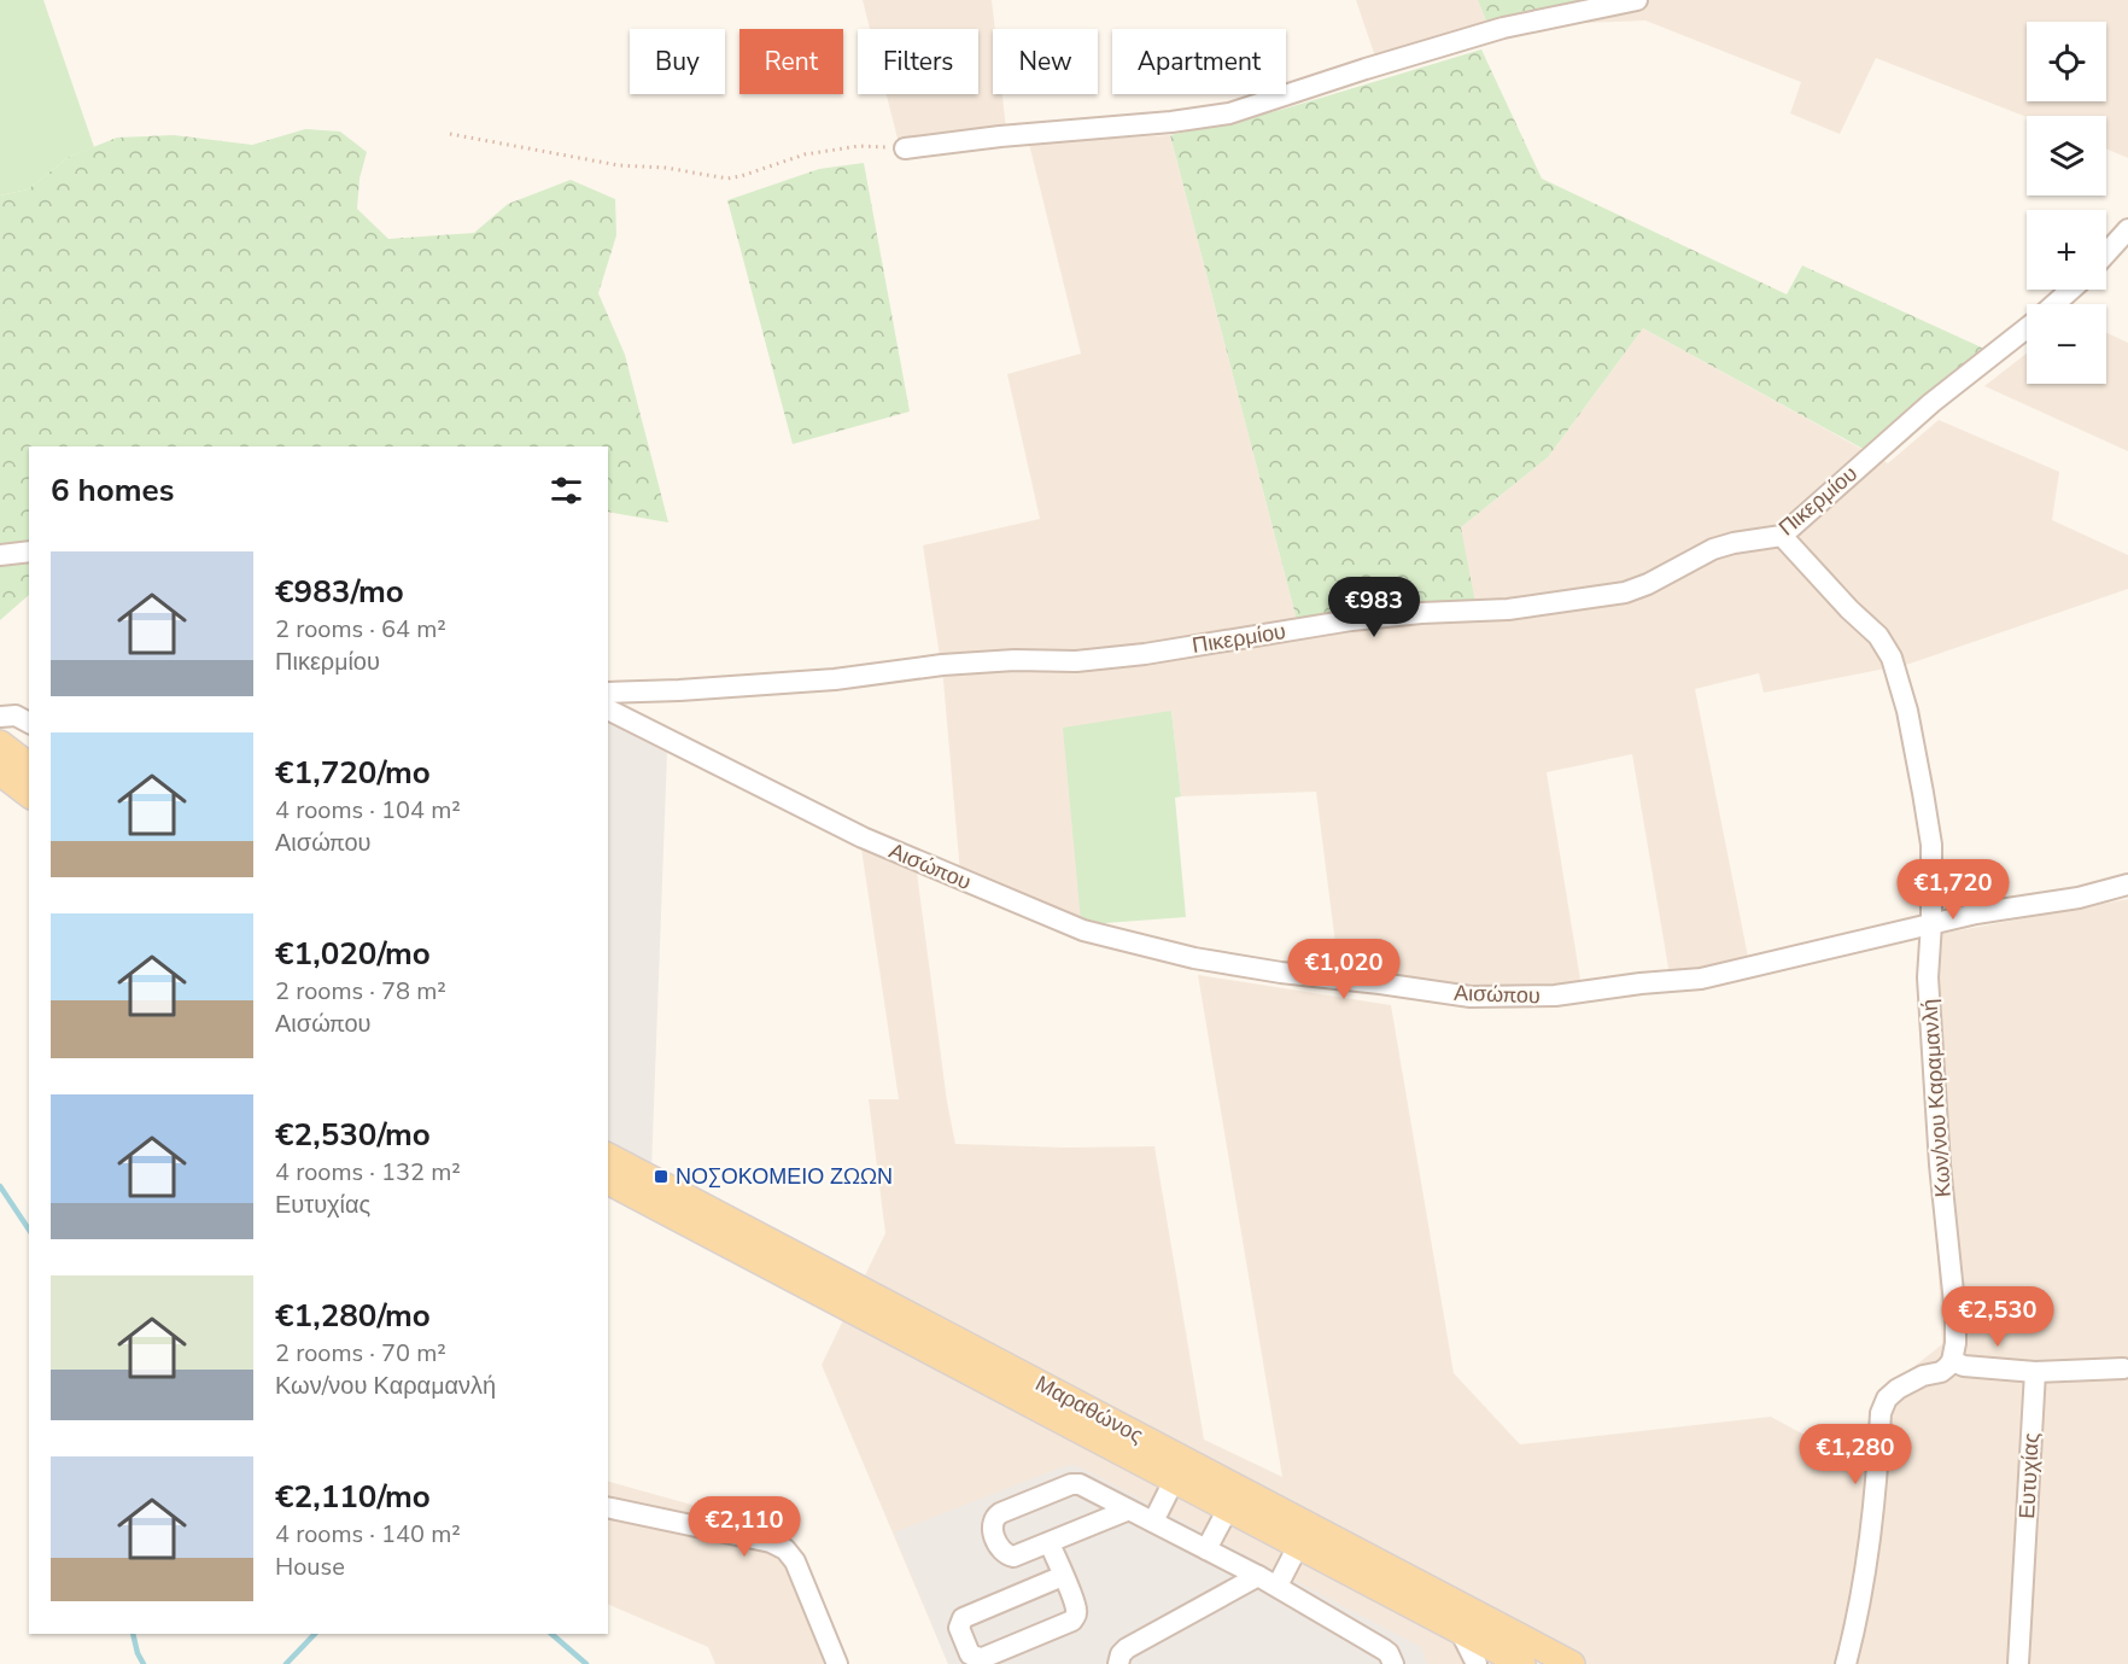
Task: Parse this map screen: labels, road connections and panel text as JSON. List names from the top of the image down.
{
  "streets": {
    "main road": ["Μαραθώνος"],
    "street": [
      "Πικερμίου",
      "Αισώπου",
      "Κων/νου Καραμανλή",
      "Ευτυχίας"
    ]
  },
  "crossings": [
    ["Πικερμίου", "Κων/νου Καραμανλή"],
    ["Αισώπου", "Κων/νου Καραμανλή"]
  ],
  "places": {
    "transit": ["ΝΟΣΟΚΟΜΕΙΟ ΖΩΩΝ"]
  },
  "page": {
    "map_buttons": ["+", "−"],
    "chip": [
      "Buy",
      "Rent",
      "Filters",
      "New",
      "Apartment"
    ],
    "heading": "6 homes",
    "list": [
      {
        "name": "€983/mo",
        "note": "2 rooms · 64 m² · Πικερμίου"
      },
      {
        "name": "€1,720/mo",
        "note": "4 rooms · 104 m² · Αισώπου"
      },
      {
        "name": "€1,020/mo",
        "note": "2 rooms · 78 m² · Αισώπου"
      },
      {
        "name": "€2,530/mo",
        "note": "4 rooms · 132 m² · Ευτυχίας"
      },
      {
        "name": "€1,280/mo",
        "note": "2 rooms · 70 m² · Κων/νου Καραμανλή"
      },
      {
        "name": "€2,110/mo",
        "note": "4 rooms · 140 m² · House"
      }
    ],
    "price": [
      "€983",
      "€1,720",
      "€1,020",
      "€2,530",
      "€1,280",
      "€2,110"
    ]
  }
}
